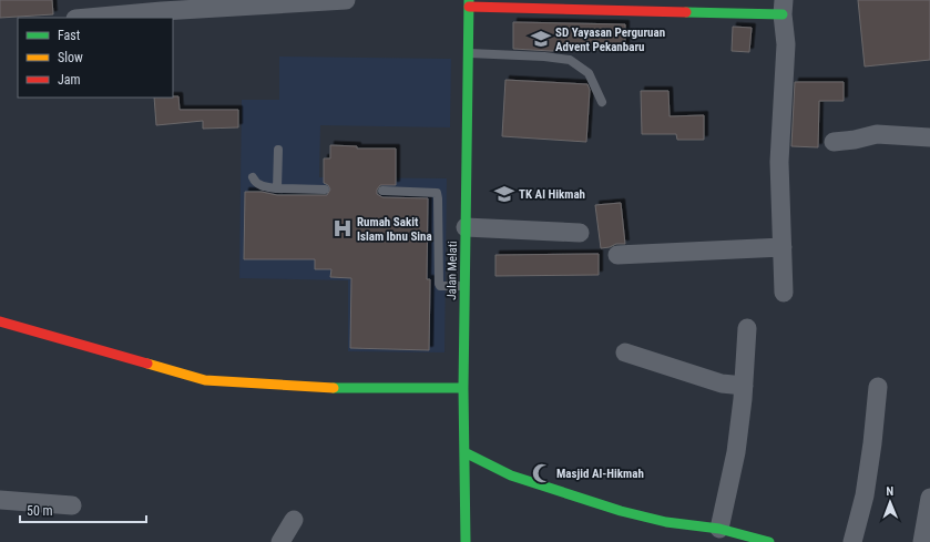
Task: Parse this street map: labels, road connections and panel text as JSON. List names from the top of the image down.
{
  "streets": {
    "street": ["Jalan Melati"]
  },
  "places": {
    "school or university": ["SD Yayasan Perguruan Advent Pekanbaru", "TK Al Hikmah"],
    "hospital": ["Rumah Sakit Islam Ibnu Sina"],
    "mosque": ["Masjid Al-Hikmah"]
  },
  "legend": ["Fast", "Slow", "Jam"],
  "scale_bar": "50 m",
  "north": "top"
}
